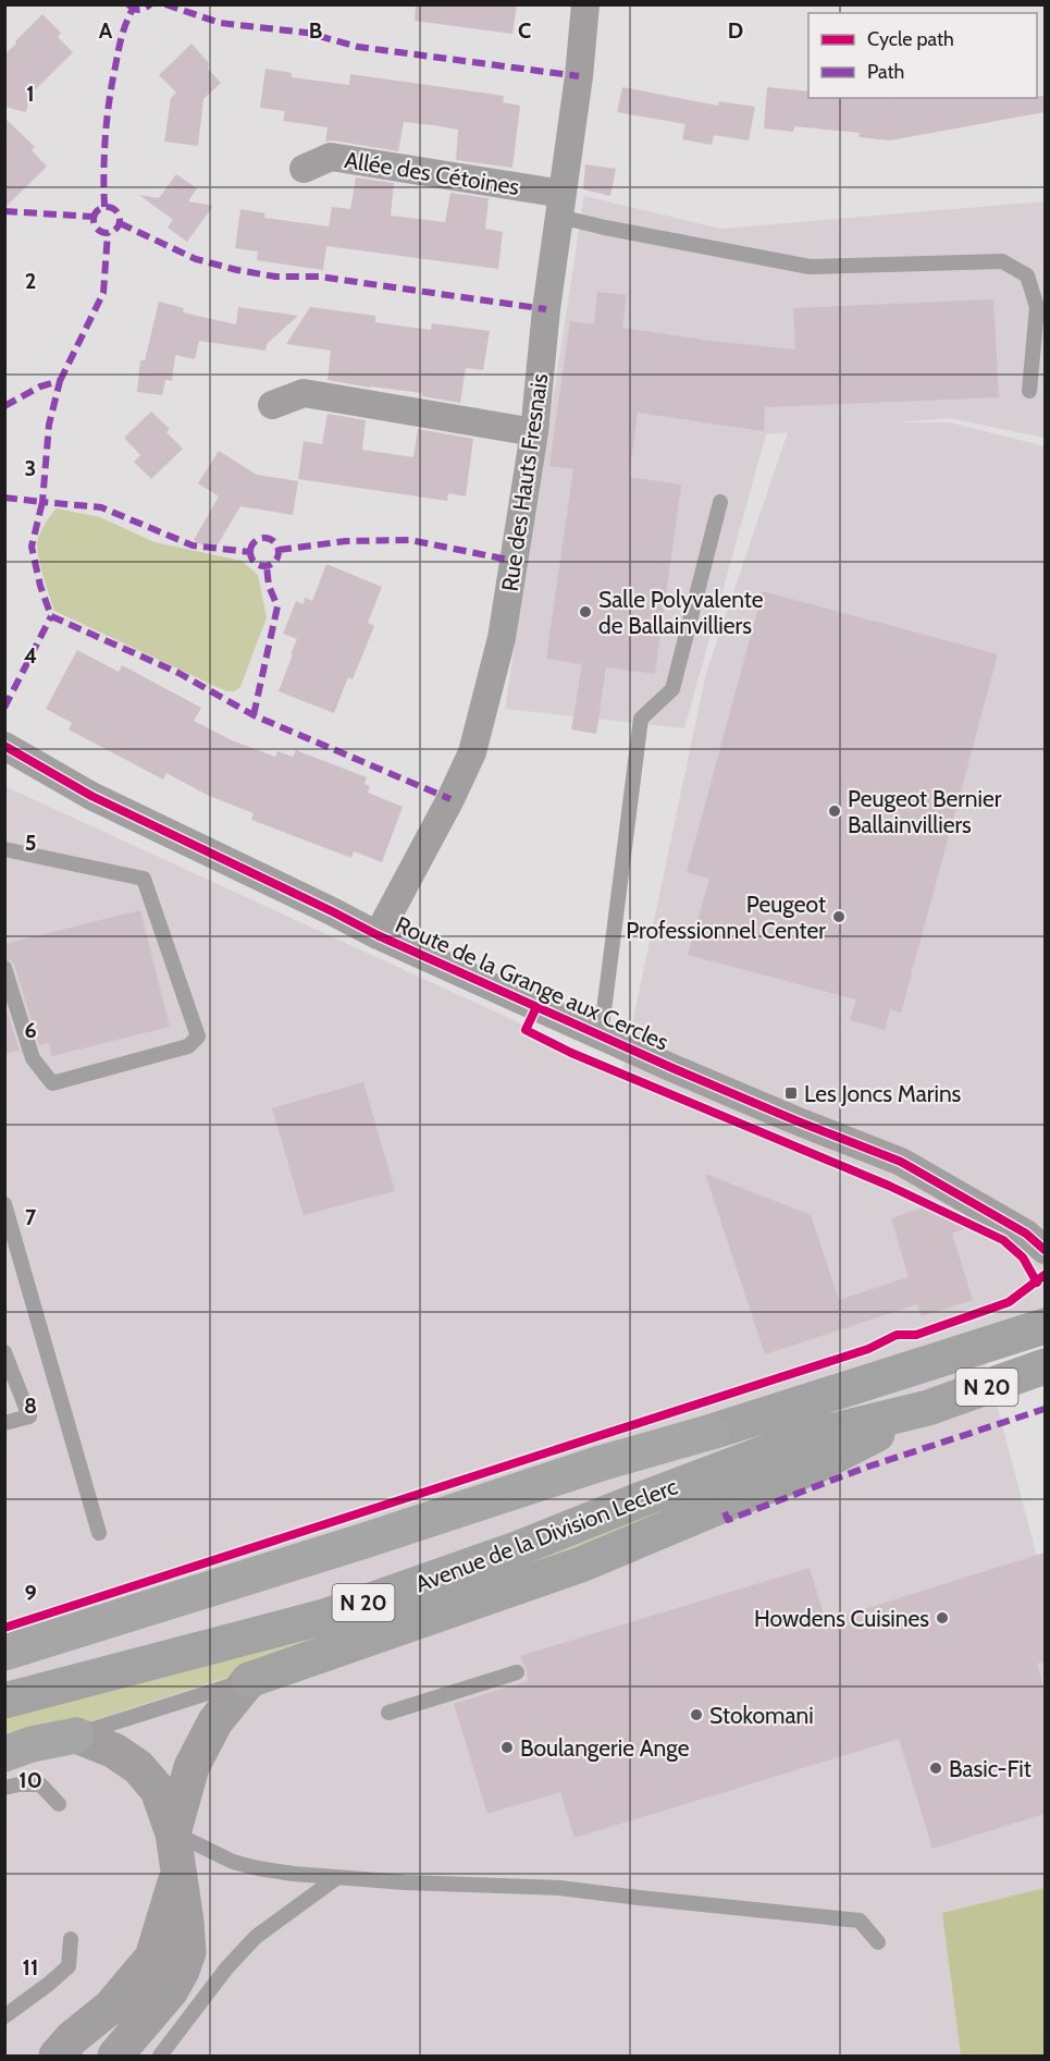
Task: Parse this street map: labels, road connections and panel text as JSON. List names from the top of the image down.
{
  "streets": {
    "highway": ["N 20", "Avenue de la Division Leclerc"],
    "street": ["Allée des Cétoines", "Rue des Hauts Fresnais", "Route de la Grange aux Cercles"]
  },
  "crossings": [
    ["Allée des Cétoines", "Rue des Hauts Fresnais"],
    ["Rue des Hauts Fresnais", "Route de la Grange aux Cercles"]
  ],
  "places": {
    "other": [
      "Salle Polyvalente de Ballainvilliers",
      "Peugeot Bernier Ballainvilliers",
      "Peugeot Professionnel Center",
      "Howdens Cuisines",
      "Stokomani",
      "Boulangerie Ange",
      "Basic-Fit"
    ],
    "transit": ["Les Joncs Marins"]
  },
  "legend": ["Cycle path", "Path"],
  "grid": {
    "columns": [
      "A",
      "B",
      "C",
      "D"
    ],
    "rows": [
      "1",
      "2",
      "3",
      "4",
      "5",
      "6",
      "7",
      "8",
      "9",
      "10",
      "11"
    ]
  }
}
